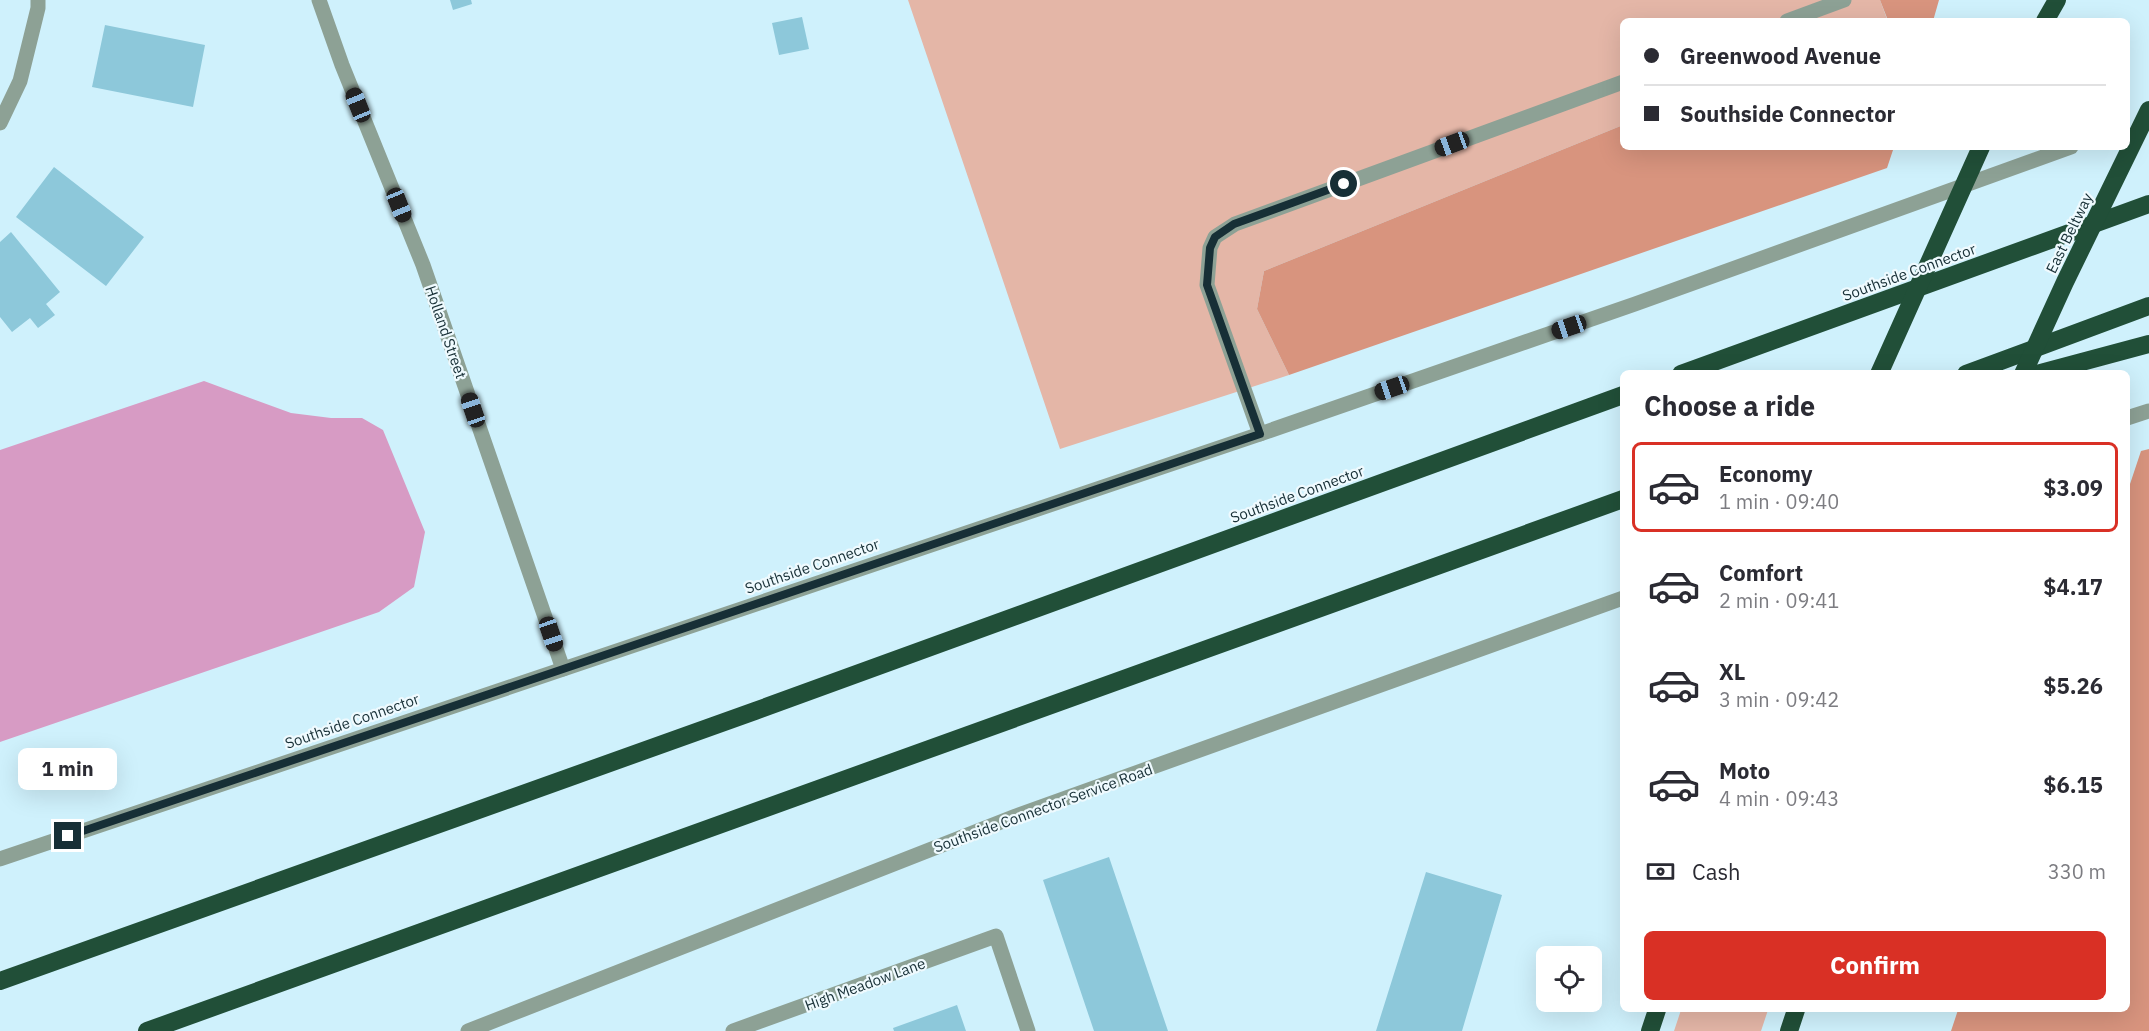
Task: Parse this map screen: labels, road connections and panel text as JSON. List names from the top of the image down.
{
  "streets": {
    "highway": ["East Beltway", "Southside Connector"],
    "street": ["Holland Street", "Southside Connector Service Road", "High Meadow Lane"]
  },
  "crossings": [
    ["Southside Connector", "Holland Street"]
  ],
  "page": {
    "banner": ["Greenwood Avenue", "Southside Connector"],
    "heading": "Choose a ride",
    "list": [
      {
        "name": "Economy",
        "note": "1 min · 09:40",
        "value": "$3.09"
      },
      {
        "name": "Comfort",
        "note": "2 min · 09:41",
        "value": "$4.17"
      },
      {
        "name": "XL",
        "note": "3 min · 09:42",
        "value": "$5.26"
      },
      {
        "name": "Moto",
        "note": "4 min · 09:43",
        "value": "$6.15"
      }
    ],
    "bubble": "1 min",
    "pay": ["Cash", "330 m"],
    "buttons": "Confirm"
  }
}
